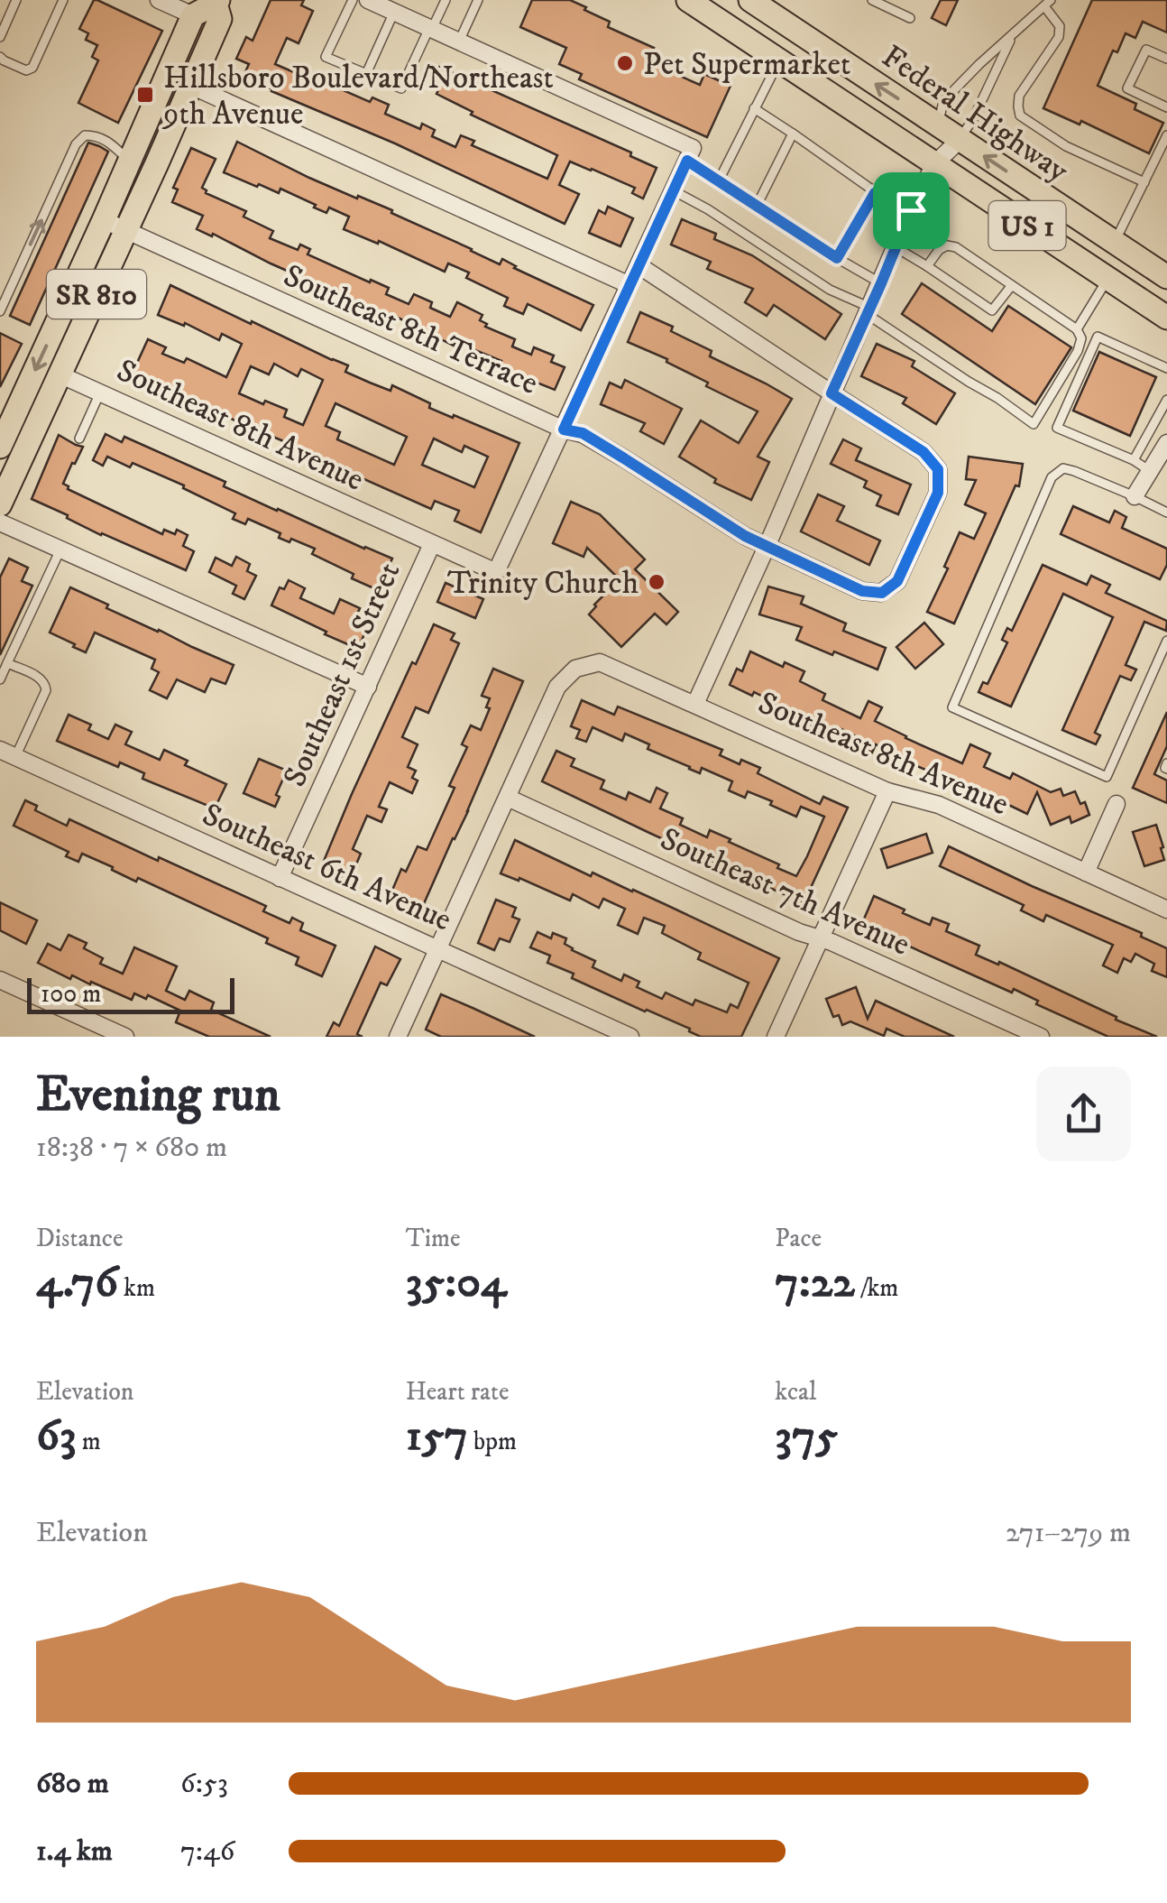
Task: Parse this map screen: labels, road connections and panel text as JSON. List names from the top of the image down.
{
  "streets": {
    "main road": ["Federal Highway", "US 1", "SR 810"],
    "street": [
      "Southeast 8th Terrace",
      "Southeast 8th Avenue",
      "Southeast 1st Street",
      "Southeast 6th Avenue",
      "Southeast 7th Avenue"
    ]
  },
  "crossings": [
    ["SR 810", "Southeast 8th Terrace"],
    ["SR 810", "Southeast 8th Avenue"],
    ["Southeast 8th Terrace", "Southeast 8th Avenue"],
    ["Southeast 8th Avenue", "Southeast 1st Street"],
    ["Southeast 8th Avenue", "Southeast 7th Avenue"],
    ["Southeast 1st Street", "Southeast 6th Avenue"]
  ],
  "places": {
    "other": ["Pet Supermarket", "Trinity Church"],
    "transit": ["Hillsboro Boulevard/Northeast 9th Avenue"]
  },
  "scale_bar": "100 m",
  "page": {
    "scale": "100 m",
    "heading": ["Evening run", "18:38 · 7 × 680 m"],
    "stats": [
      ["Distance", "4.76 km"],
      ["Time", "35:04"],
      ["Pace", "7:22 /km"],
      ["Elevation", "63 m"],
      ["Heart rate", "157 bpm"],
      ["kcal", "375"]
    ],
    "chart": ["Elevation", "271–279 m"],
    "list": [
      {
        "name": "680 m",
        "note": "6:53"
      },
      {
        "name": "1.4 km",
        "note": "7:46"
      }
    ]
  }
}
